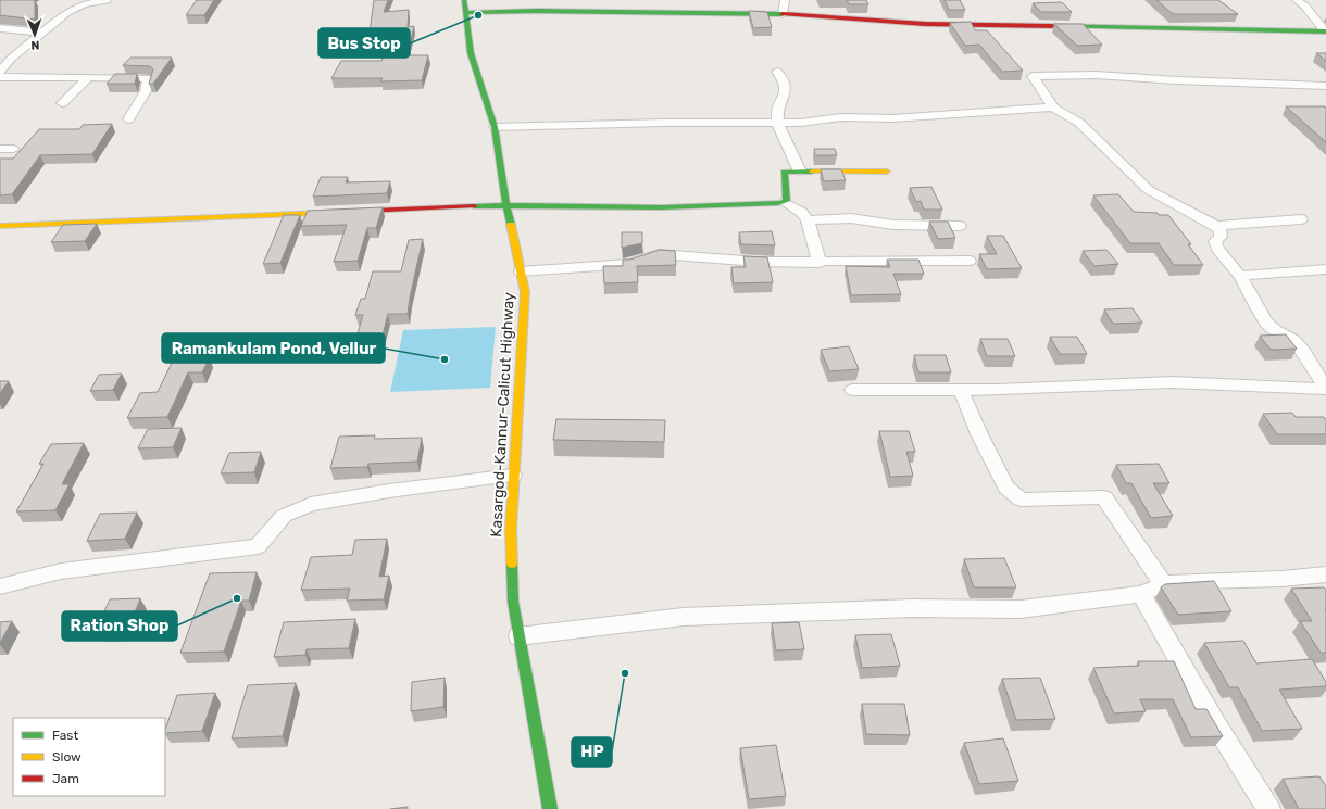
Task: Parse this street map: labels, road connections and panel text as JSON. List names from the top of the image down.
{
  "streets": {
    "main road": ["Kasargod-Kannur-Calicut Highway"]
  },
  "places": [
    "Bus Stop",
    "Ramankulam Pond, Vellur",
    "Ration Shop",
    "HP"
  ],
  "legend": ["Fast", "Slow", "Jam"],
  "north": "bottom"
}
